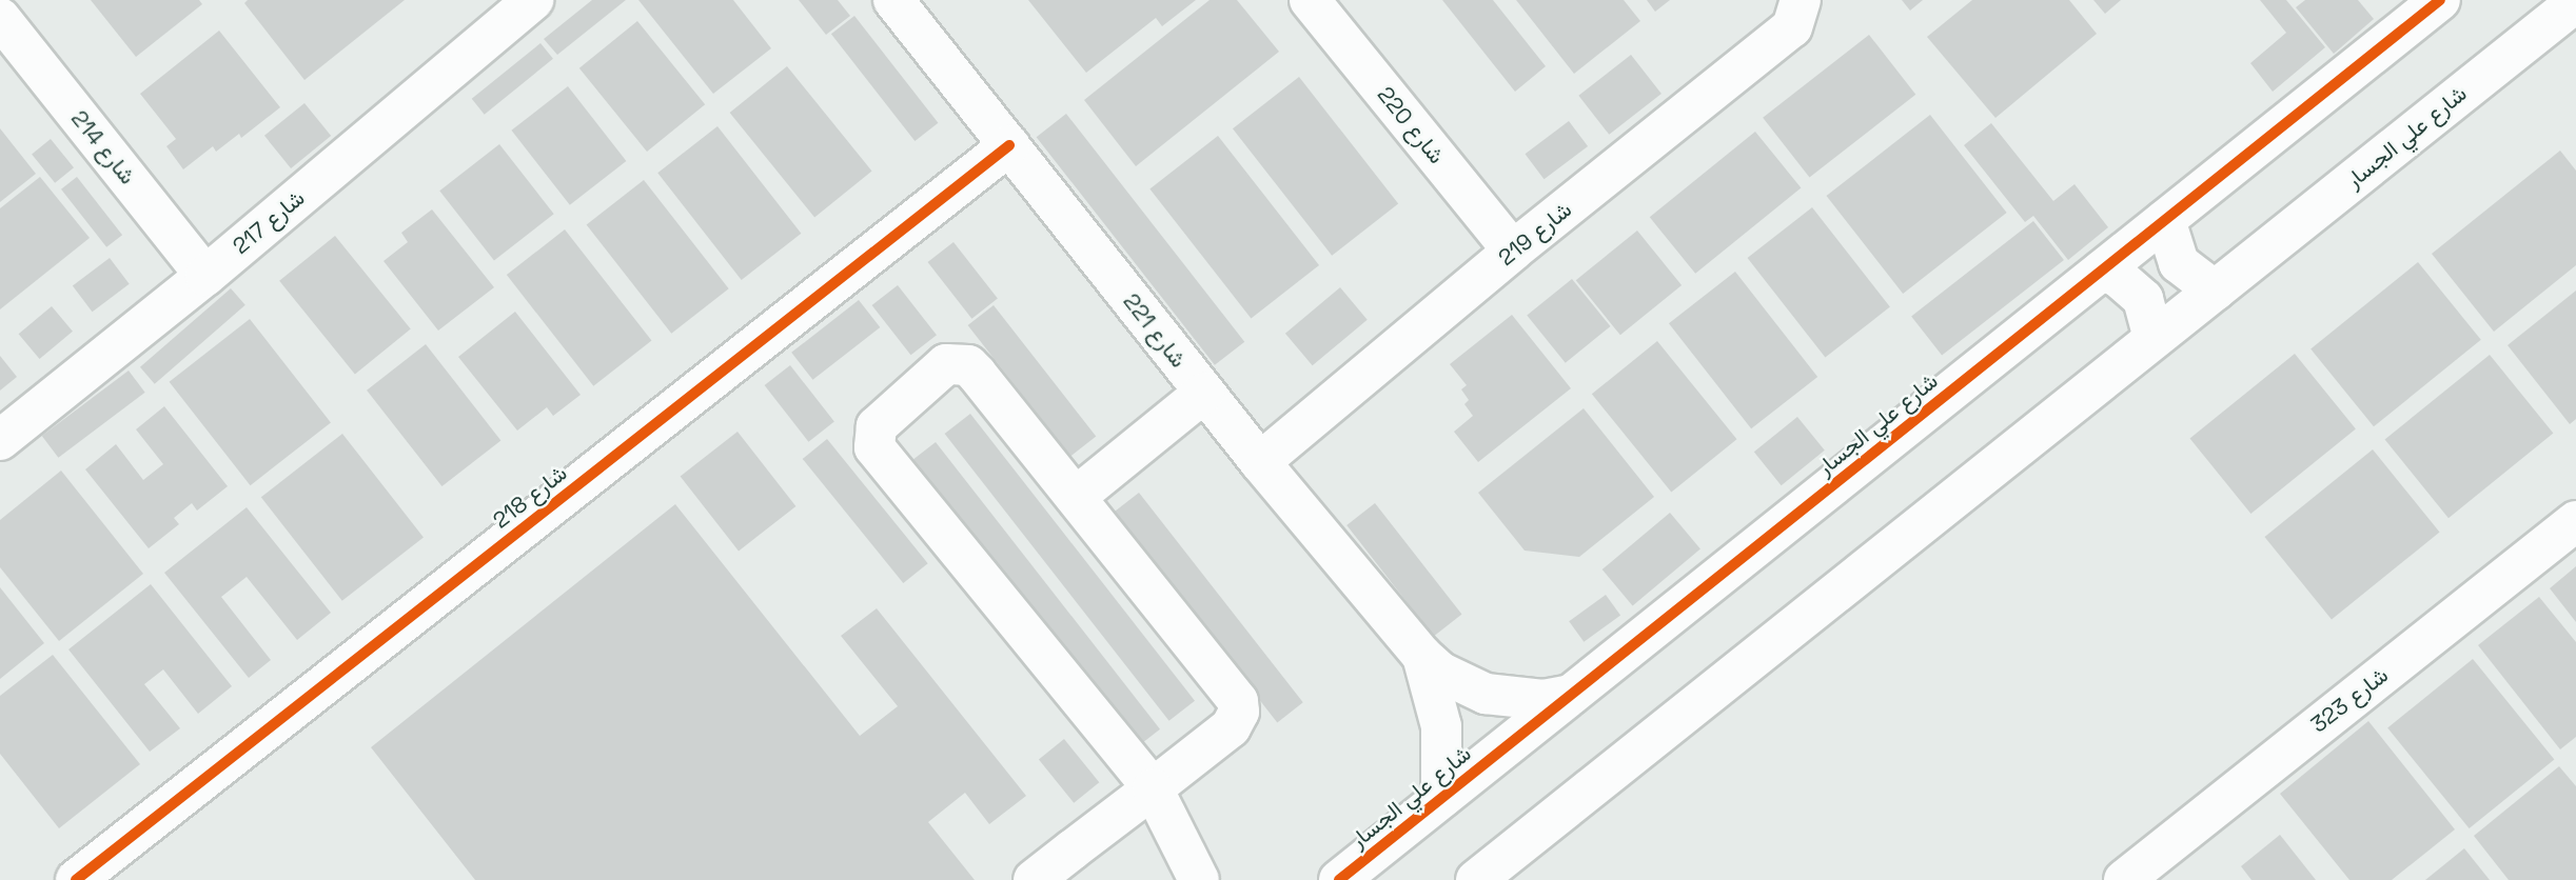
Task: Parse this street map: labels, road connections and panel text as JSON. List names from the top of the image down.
{
  "streets": {
    "street": [
      "شارع 220",
      "شارع علي الجسار",
      "شارع 214",
      "شارع 217",
      "شارع 219",
      "شارع 221",
      "شارع 218",
      "شارع 323"
    ]
  },
  "crossings": [
    ["شارع 220", "شارع 219"],
    ["شارع علي الجسار", "شارع 221"],
    ["شارع 214", "شارع 217"],
    ["شارع 219", "شارع 221"],
    ["شارع 221", "شارع 218"]
  ]
}
